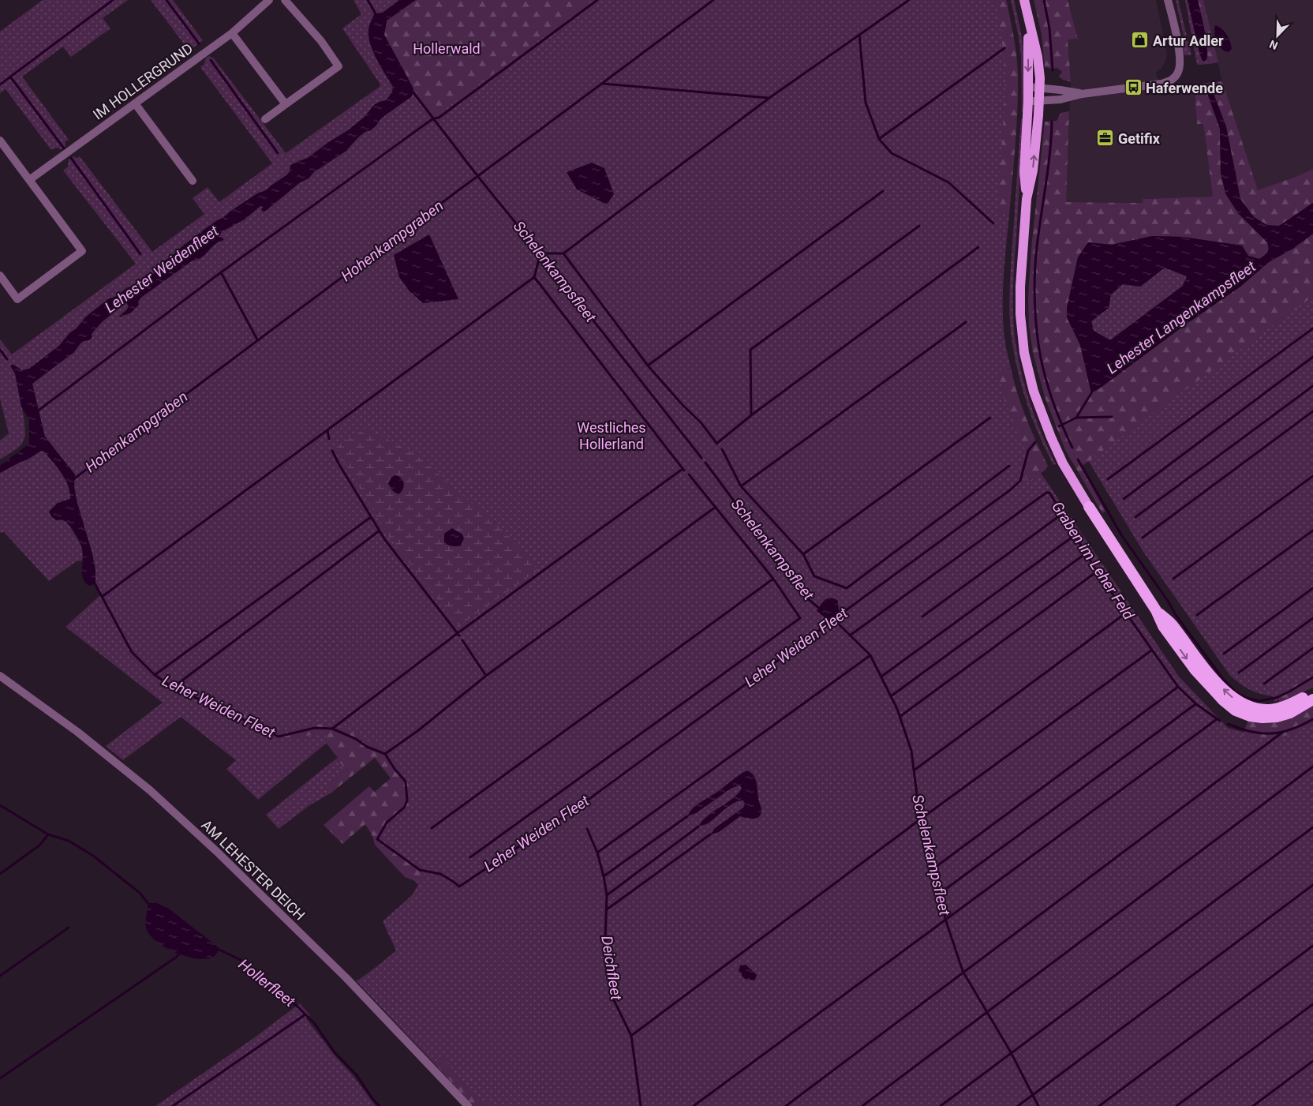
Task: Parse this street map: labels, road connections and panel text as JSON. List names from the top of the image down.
{
  "streets": {
    "street": ["IM HOLLERGRUND", "AM LEHESTER DEICH"]
  },
  "water": [
    "Hohenkampgraben",
    "Lehester Weidenfleet",
    "Schelenkampsfleet",
    "Lehester Langenkampsfleet",
    "Graben im Leher Feld",
    "Leher Weiden Fleet",
    "Deichfleet",
    "Hollerfleet"
  ],
  "parks": ["Hollerwald", "Westliches Hollerland"],
  "places": {
    "shop": ["Artur Adler"],
    "bus stop": ["Haferwende"],
    "office": ["Getifix"]
  },
  "north": "bottom left"
}
